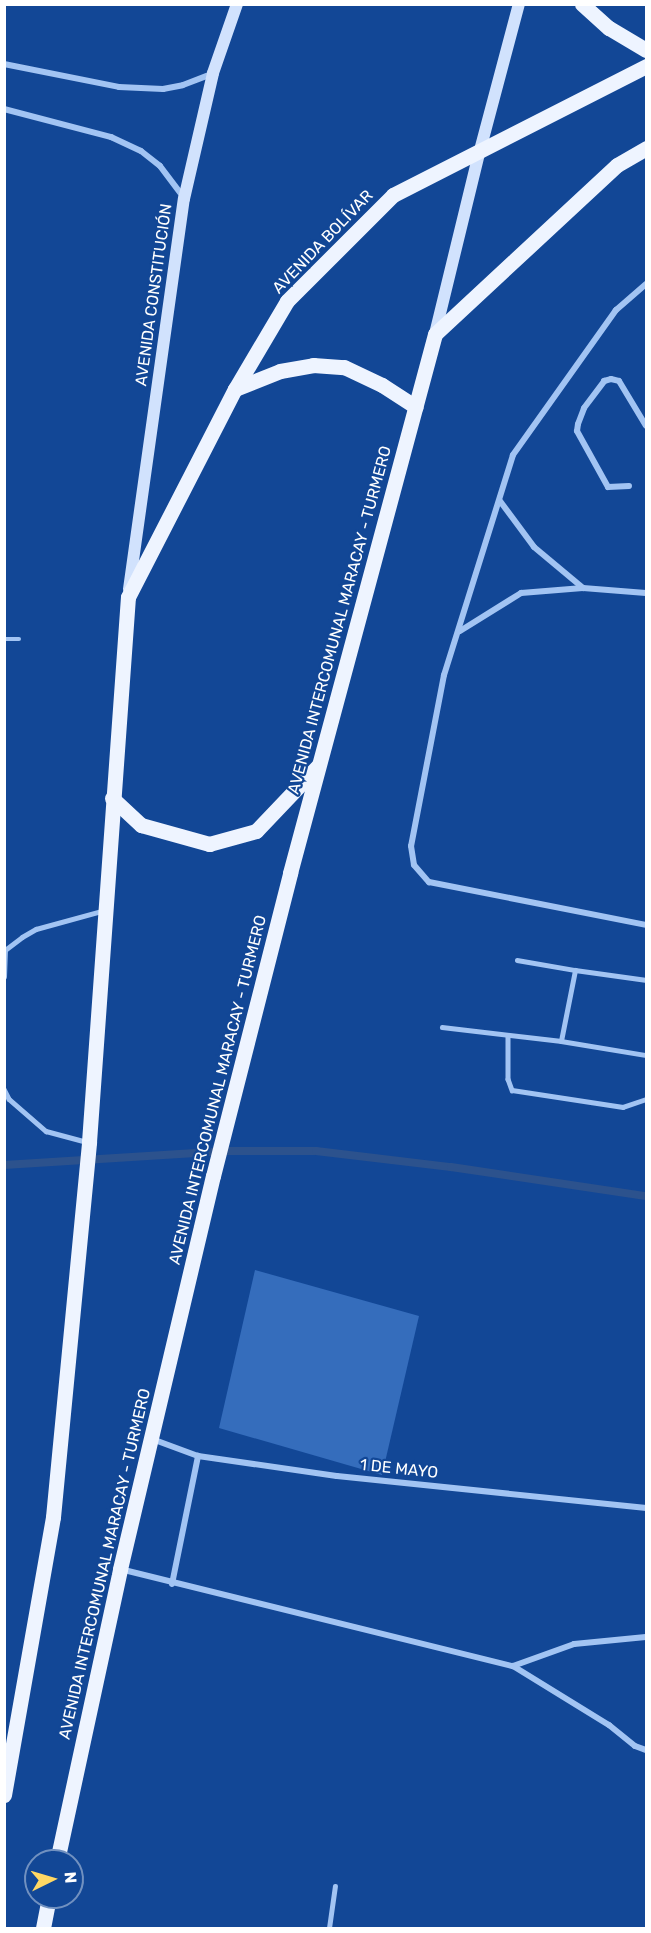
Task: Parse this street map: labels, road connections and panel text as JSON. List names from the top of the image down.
{
  "streets": {
    "main road": ["AVENIDA BOLÍVAR", "AVENIDA INTERCOMUNAL MARACAY - TURMERO"],
    "street": ["AVENIDA CONSTITUCIÓN", "1 DE MAYO"]
  },
  "crossings": [
    ["AVENIDA BOLÍVAR", "AVENIDA CONSTITUCIÓN"],
    ["AVENIDA INTERCOMUNAL MARACAY - TURMERO", "1 DE MAYO"]
  ],
  "north": "right"
}
